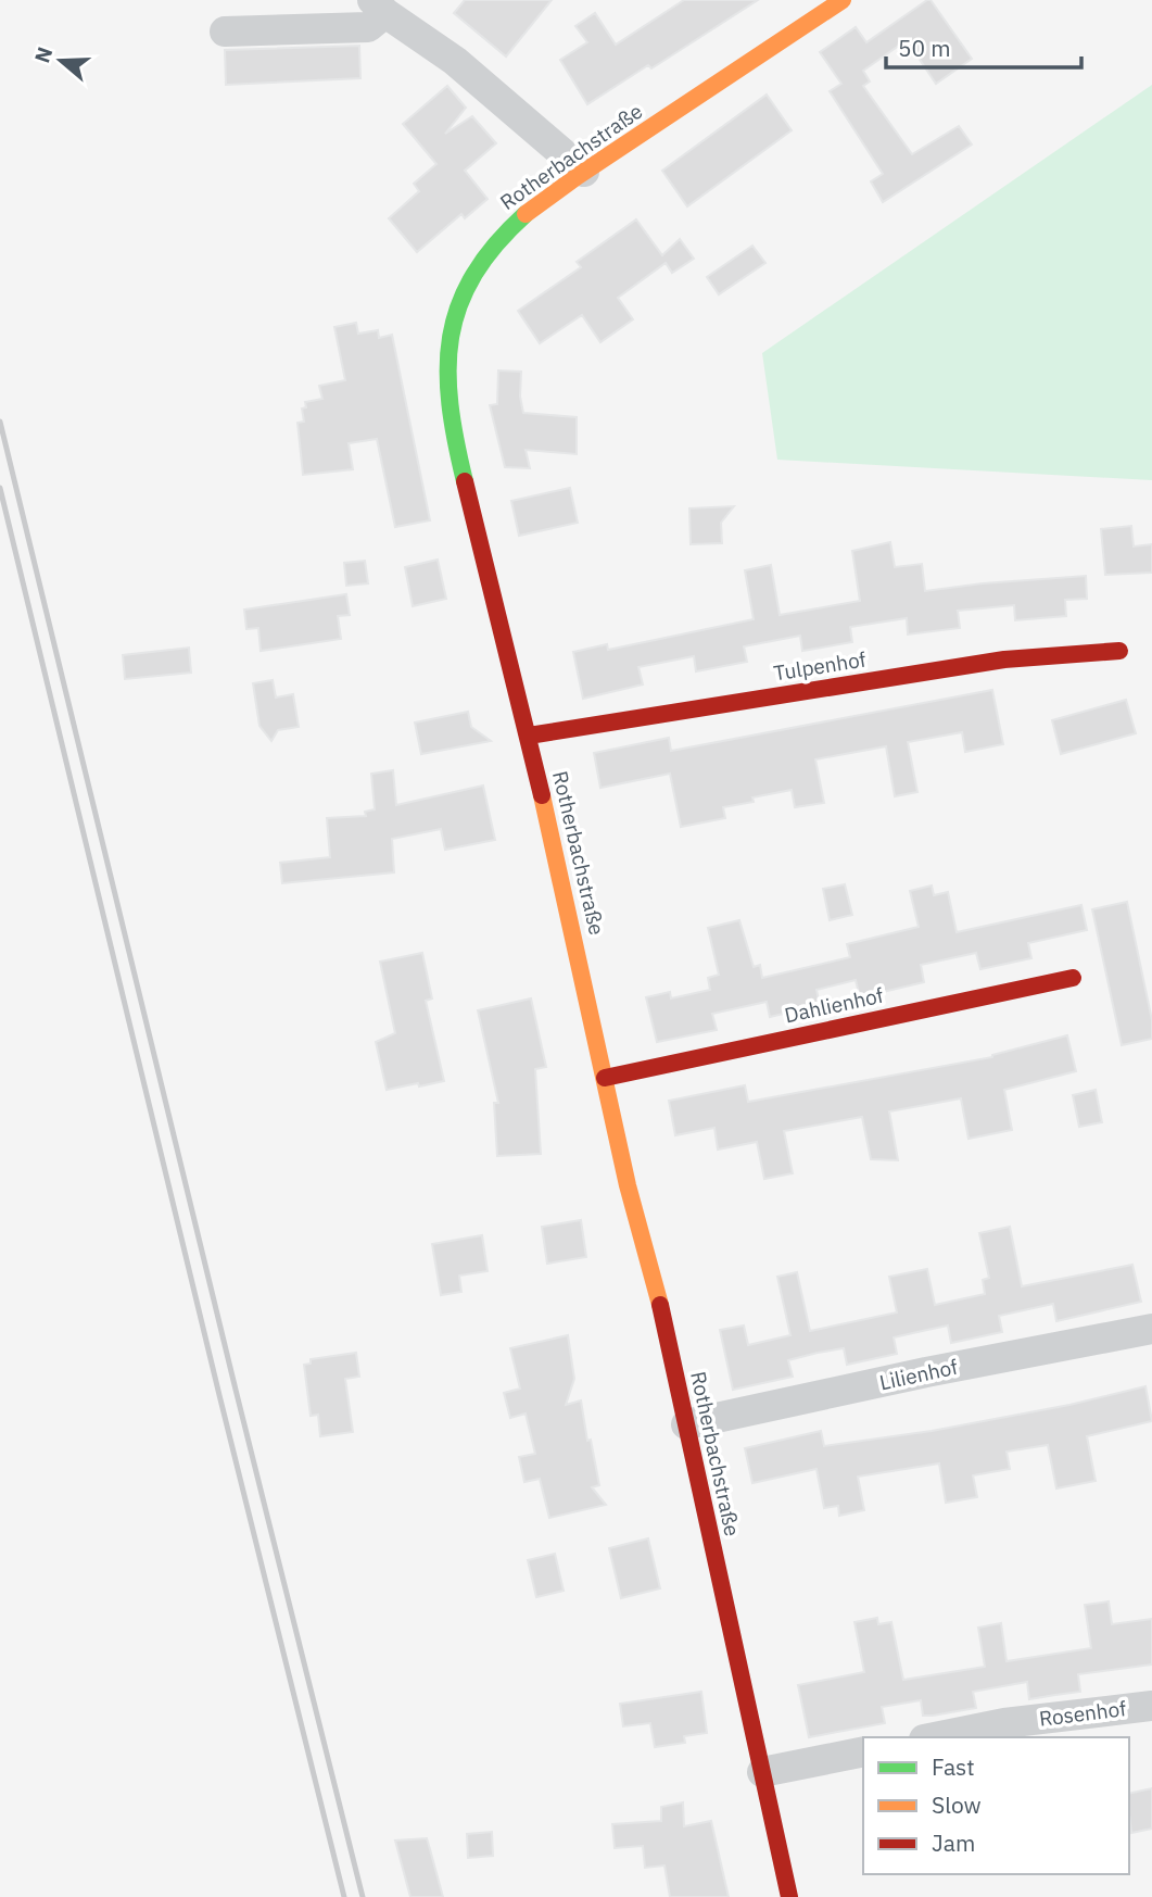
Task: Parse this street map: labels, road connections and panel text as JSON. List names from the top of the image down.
{
  "streets": {
    "street": [
      "Rotherbachstraße",
      "Tulpenhof",
      "Dahlienhof",
      "Lilienhof",
      "Rosenhof"
    ]
  },
  "crossings": [
    ["Rotherbachstraße", "Tulpenhof"],
    ["Rotherbachstraße", "Dahlienhof"],
    ["Rotherbachstraße", "Lilienhof"]
  ],
  "legend": ["Fast", "Slow", "Jam"],
  "scale_bar": "50 m",
  "north": "left"
}
